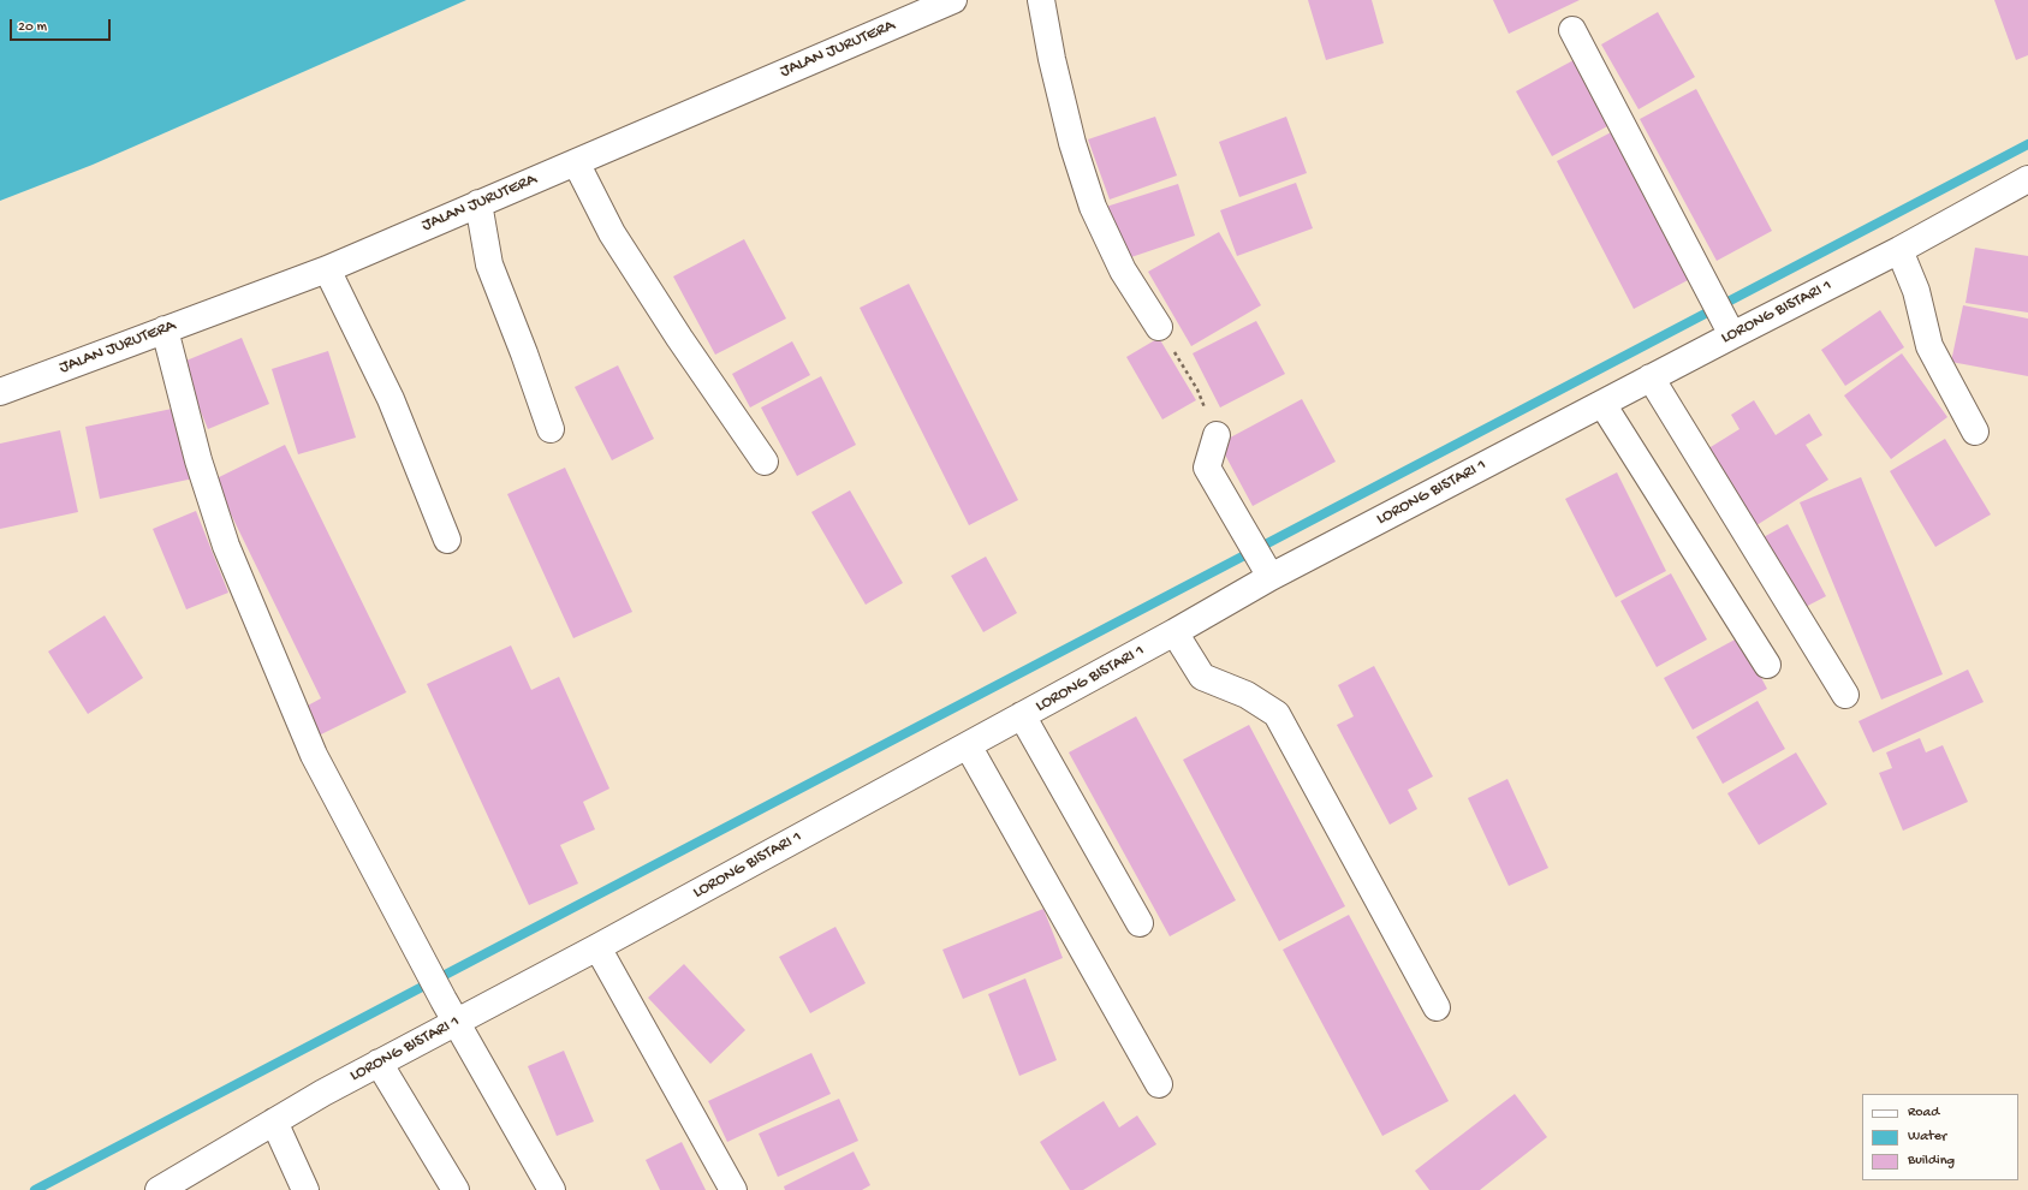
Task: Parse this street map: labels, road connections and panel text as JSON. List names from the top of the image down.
{
  "streets": {
    "street": ["JALAN JURUTERA", "LORONG BISTARI 1"]
  },
  "legend": ["Road", "Water", "Building"],
  "scale_bar": "20 m"
}
